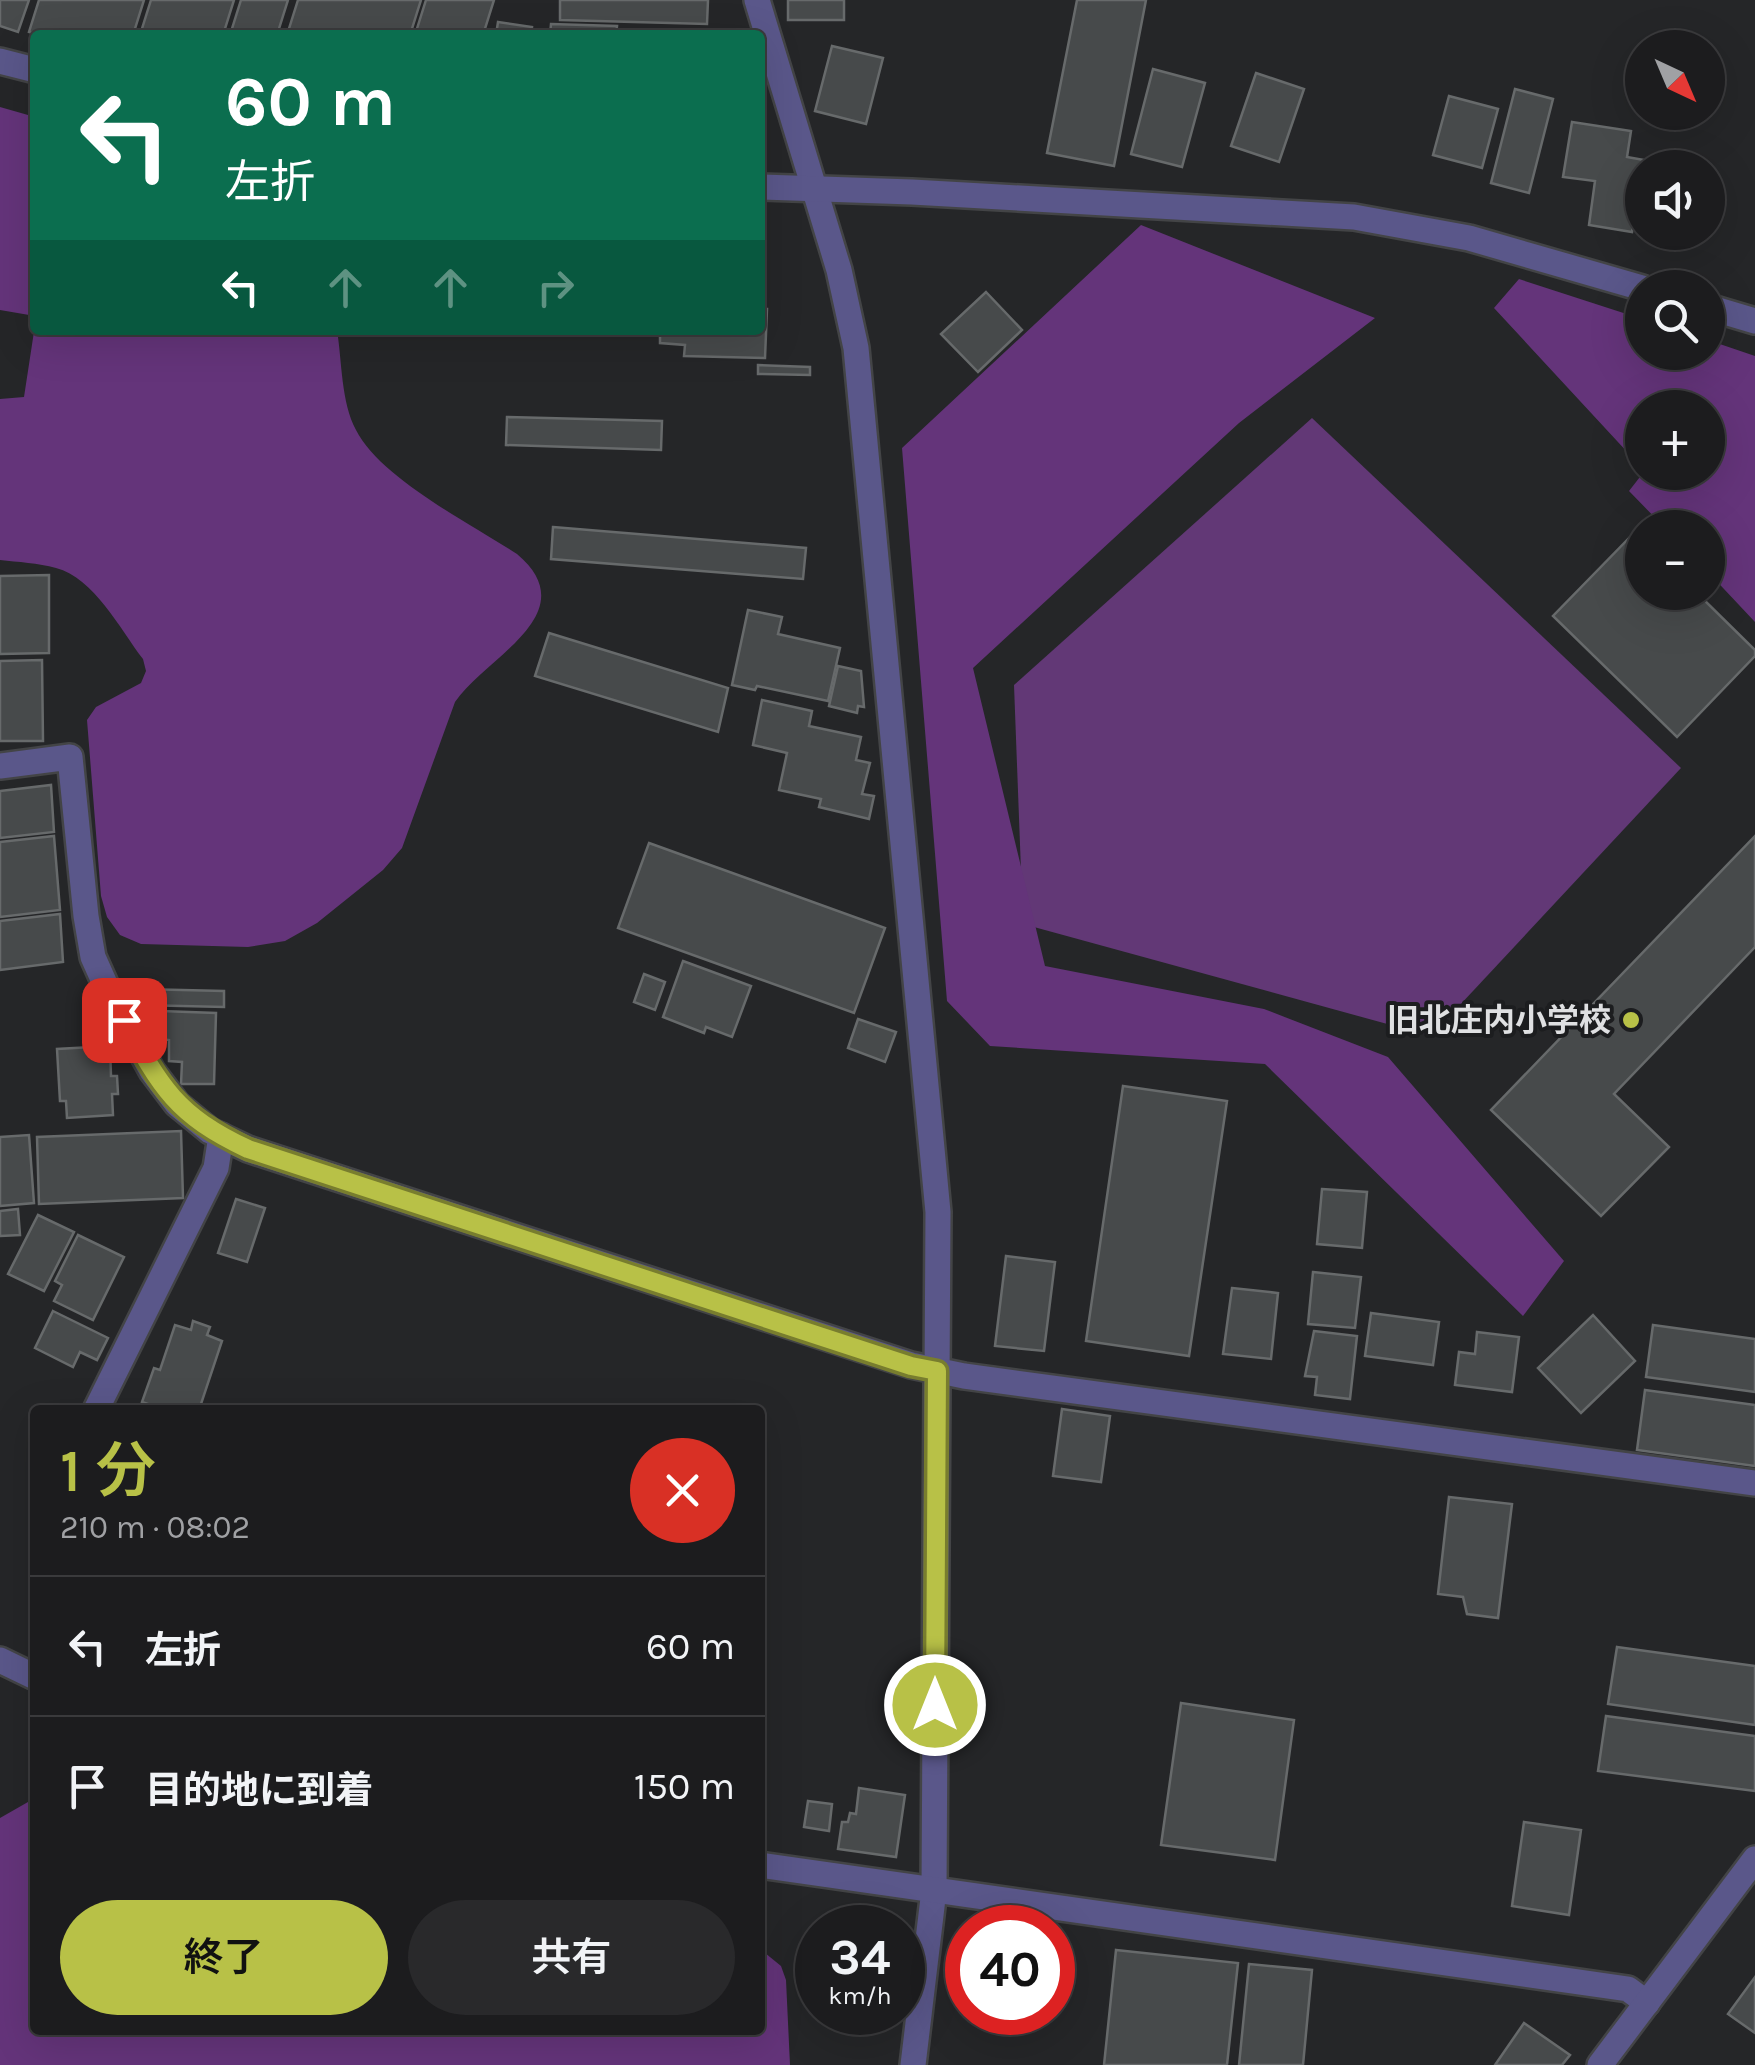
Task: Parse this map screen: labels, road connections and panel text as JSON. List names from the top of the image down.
{
  "places": ["旧北庄内小学校"],
  "north": "bottom right",
  "page": {
    "map_buttons": ["+", "−"],
    "turn": ["60 m", "左折"],
    "heading": ["1 分", "210 m · 08:02"],
    "list": [
      {
        "name": "左折",
        "value": "60 m"
      },
      {
        "name": "目的地に到着",
        "value": "150 m"
      }
    ],
    "buttons": ["終了", "共有"],
    "speed": "34 km/h",
    "limit": "40"
  }
}
